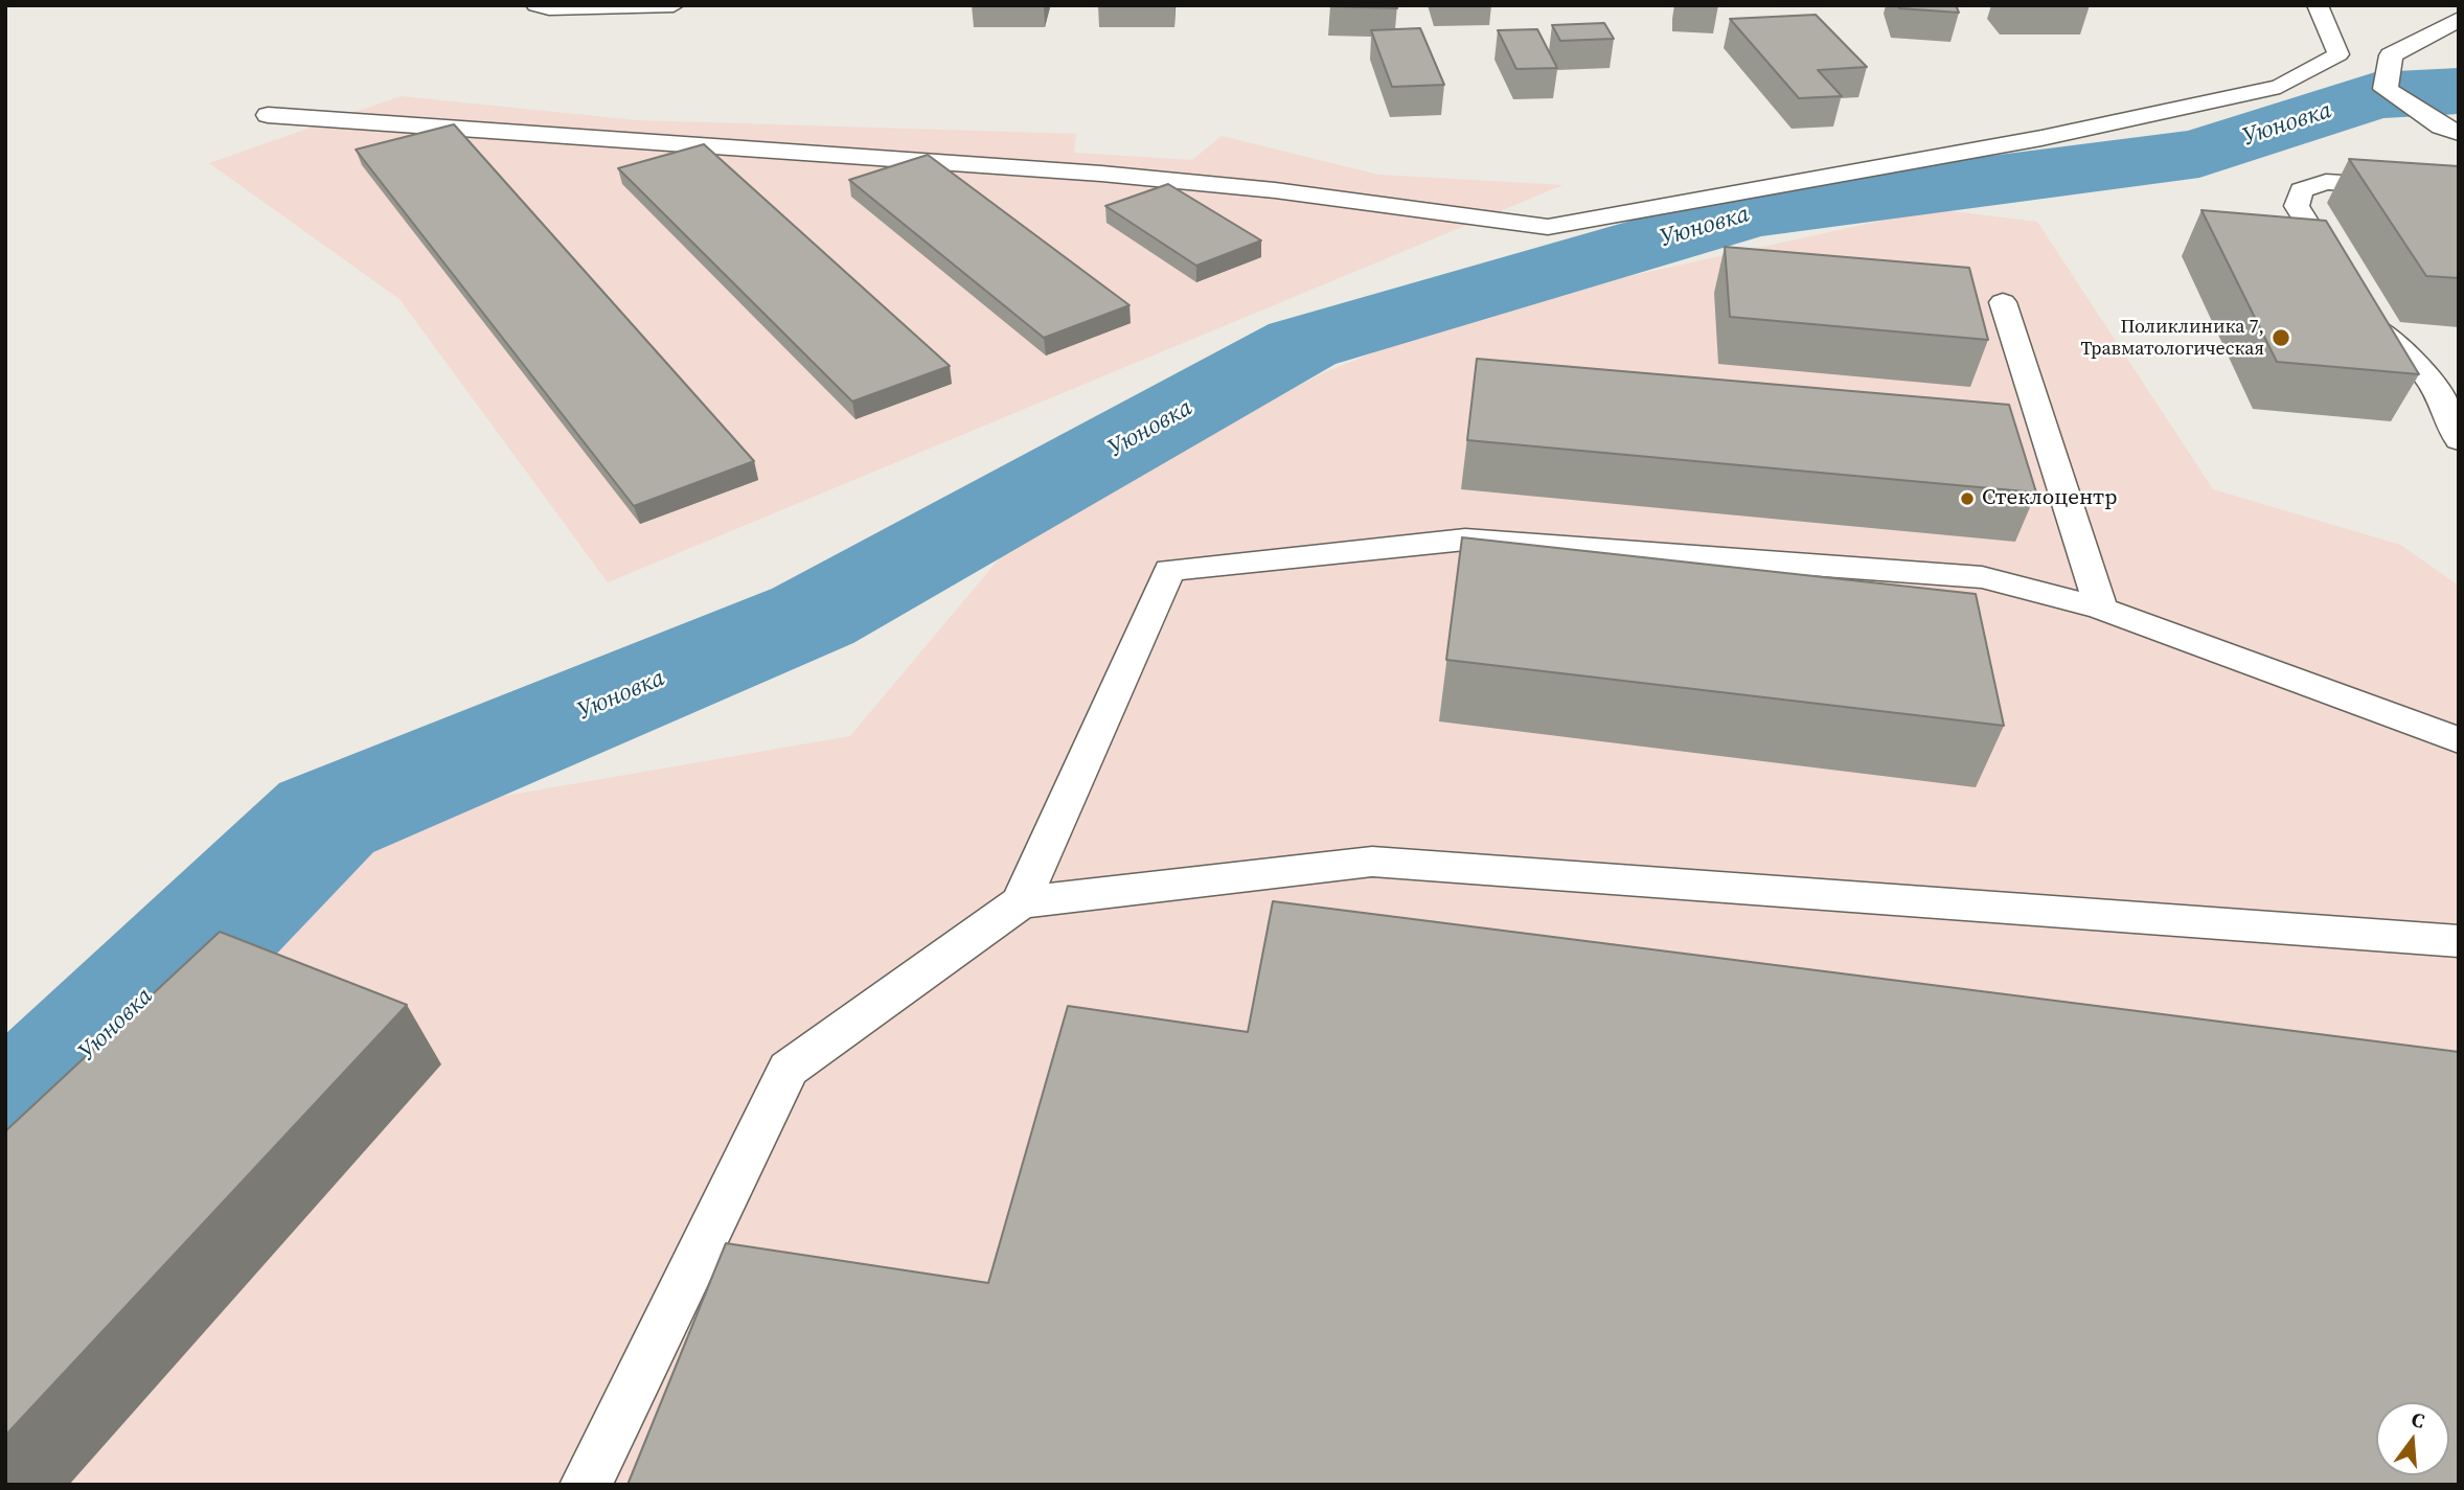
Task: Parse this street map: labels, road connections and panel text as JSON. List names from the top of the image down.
{
  "water": ["Уюновка"],
  "places": ["Поликлиника 7, Травматологическая", "Стеклоцентр"],
  "north": "top"
}
